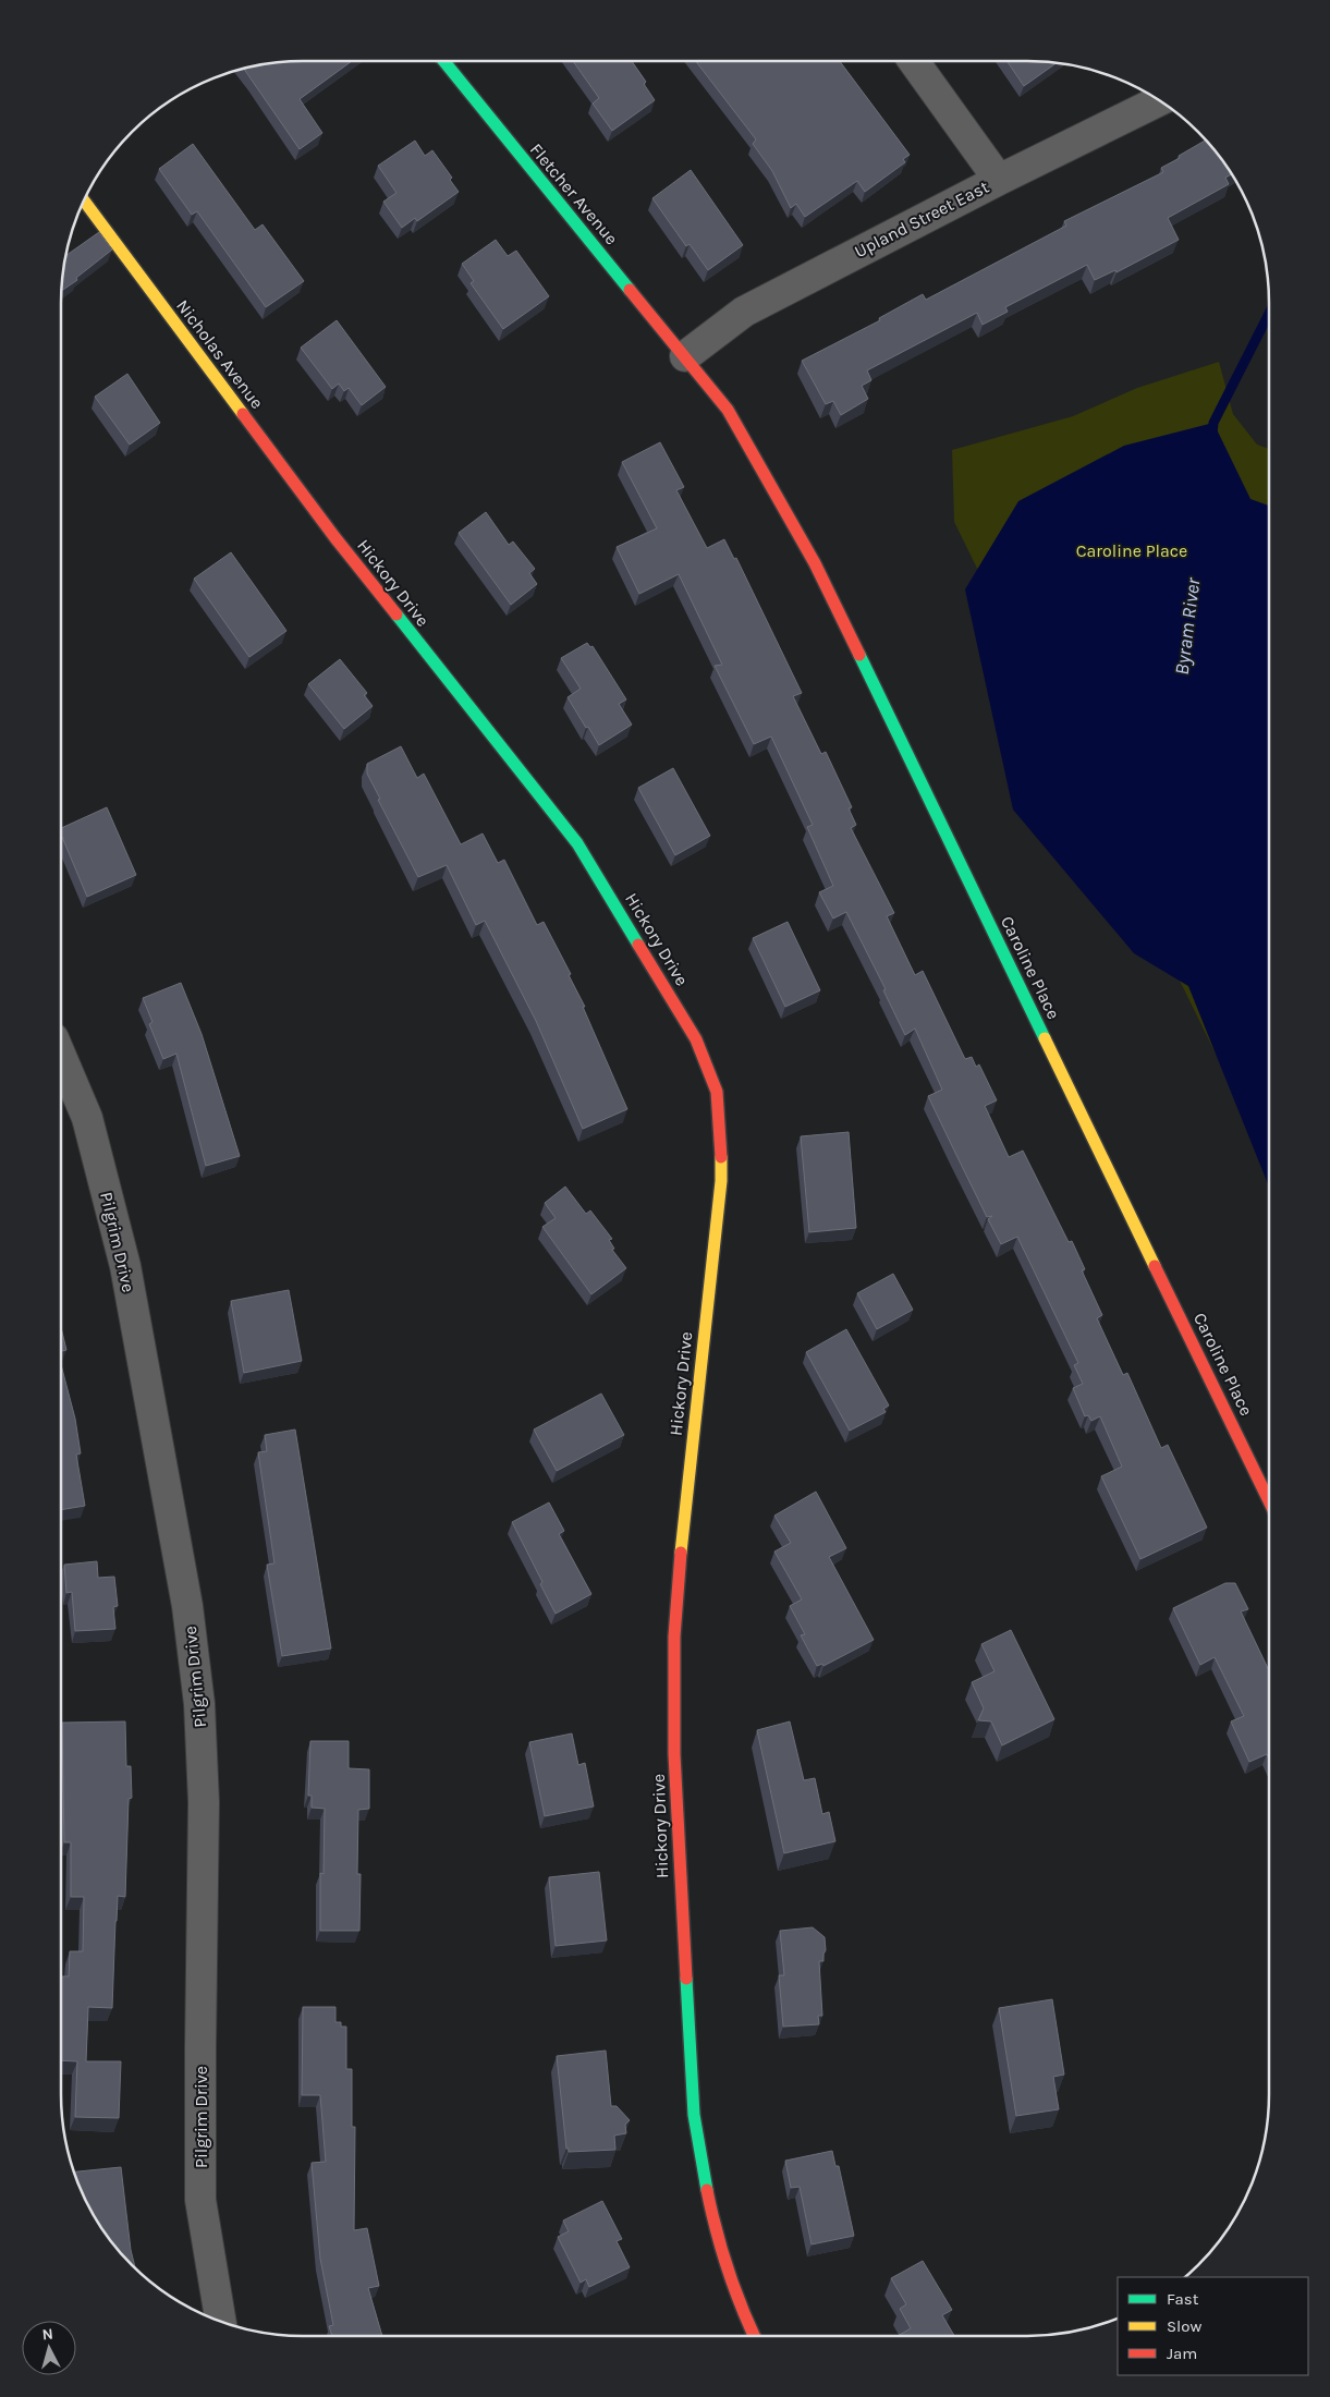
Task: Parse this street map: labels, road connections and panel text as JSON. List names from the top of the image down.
{
  "streets": {
    "street": [
      "Fletcher Avenue",
      "Upland Street East",
      "Nicholas Avenue",
      "Hickory Drive",
      "Caroline Place",
      "Pilgrim Drive"
    ]
  },
  "crossings": [
    ["Fletcher Avenue", "Upland Street East"],
    ["Fletcher Avenue", "Caroline Place"],
    ["Upland Street East", "Caroline Place"],
    ["Nicholas Avenue", "Hickory Drive"]
  ],
  "water": ["Byram River"],
  "parks": ["Caroline Place"],
  "legend": ["Fast", "Slow", "Jam"],
  "north": "top"
}
